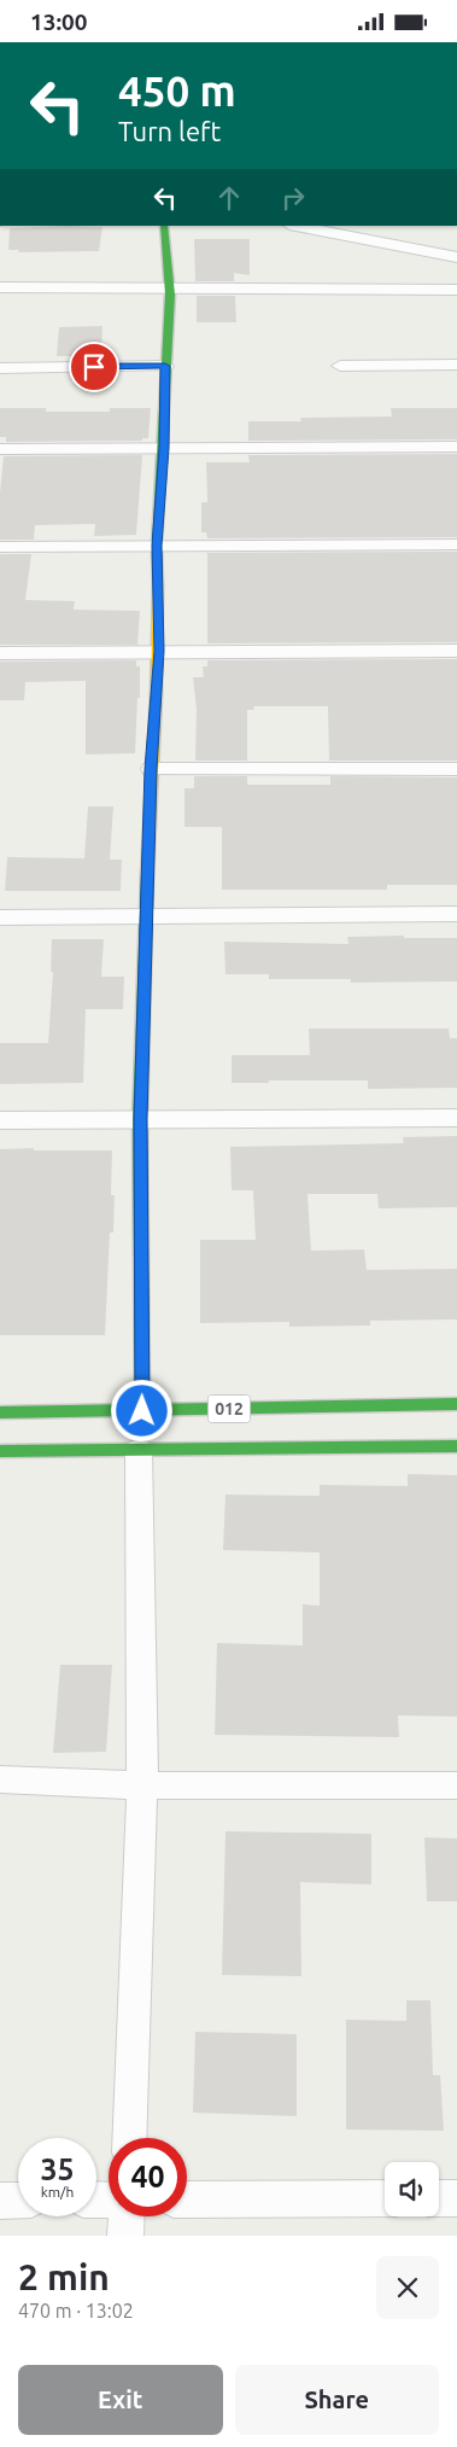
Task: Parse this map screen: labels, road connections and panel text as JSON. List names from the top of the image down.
{
  "streets": {
    "street": ["012"]
  },
  "page": {
    "status": "13:00",
    "turn": ["450 m", "Turn left"],
    "speed": "35 km/h",
    "limit": "40",
    "heading": ["2 min", "470 m · 13:02"],
    "buttons": ["Exit", "Share"]
  }
}
